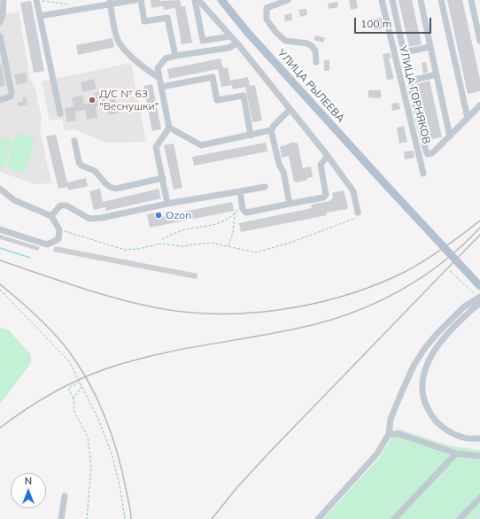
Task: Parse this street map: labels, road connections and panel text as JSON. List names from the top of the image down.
{
  "streets": {
    "main road": ["УЛИЦА РЫЛЕЕВА"],
    "street": ["УЛИЦА ГОРНЯКОВ"]
  },
  "places": ["Д/С № 63 \"Веснушки\"", "Ozon"],
  "scale_bar": "100 m",
  "north": "top"
}
